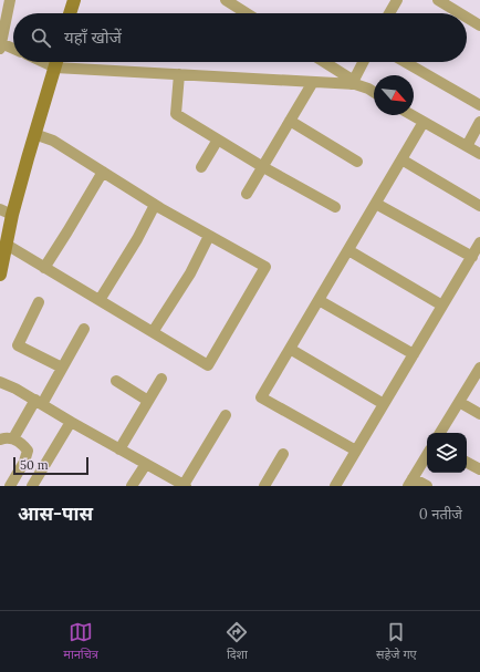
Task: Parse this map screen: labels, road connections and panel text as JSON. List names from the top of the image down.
{
  "scale_bar": "50 m",
  "north": "bottom right",
  "page": {
    "search": "यहाँ खोजें",
    "scale": "50 m",
    "heading": ["आस-पास", "0 नतीजे"],
    "nav": ["मानचित्र", "दिशा", "सहेजे गए"]
  }
}
